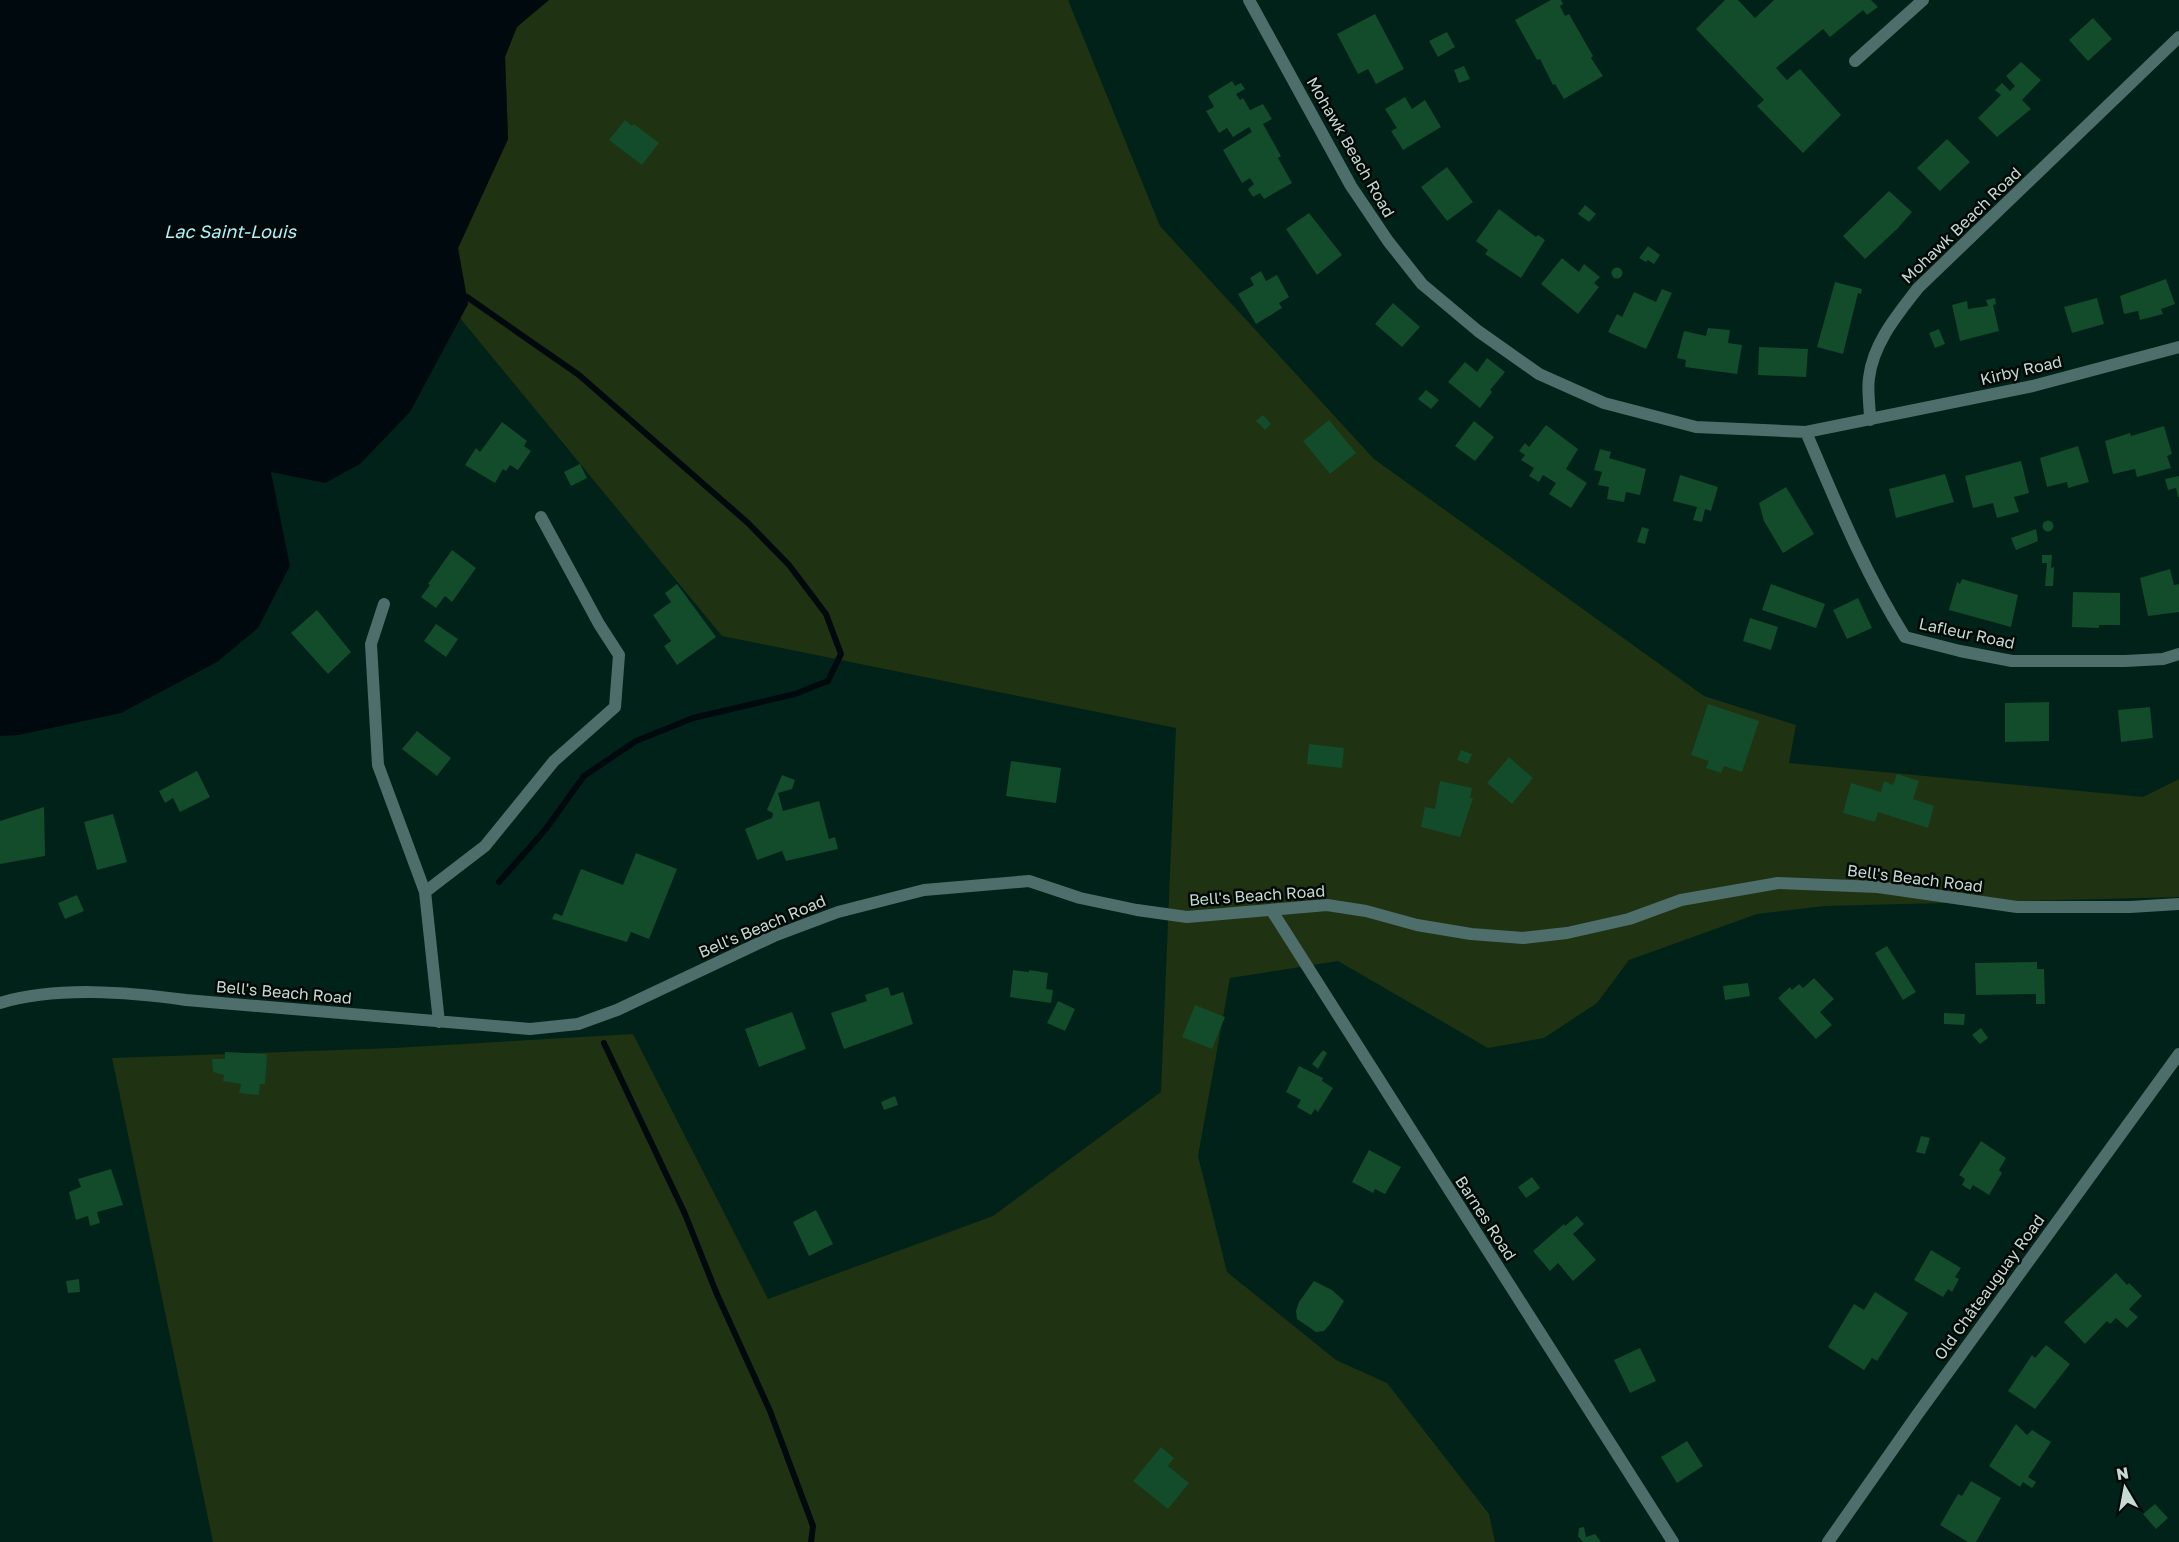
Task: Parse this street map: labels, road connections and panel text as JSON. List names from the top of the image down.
{
  "streets": {
    "street": [
      "Mohawk Beach Road",
      "Kirby Road",
      "Lafleur Road",
      "Bell's Beach Road",
      "Barnes Road",
      "Old Châteauguay Road"
    ]
  },
  "crossings": [
    ["Mohawk Beach Road", "Kirby Road"],
    ["Mohawk Beach Road", "Lafleur Road"],
    ["Bell's Beach Road", "Barnes Road"]
  ],
  "water": ["Lac Saint-Louis"],
  "north": "top"
}
